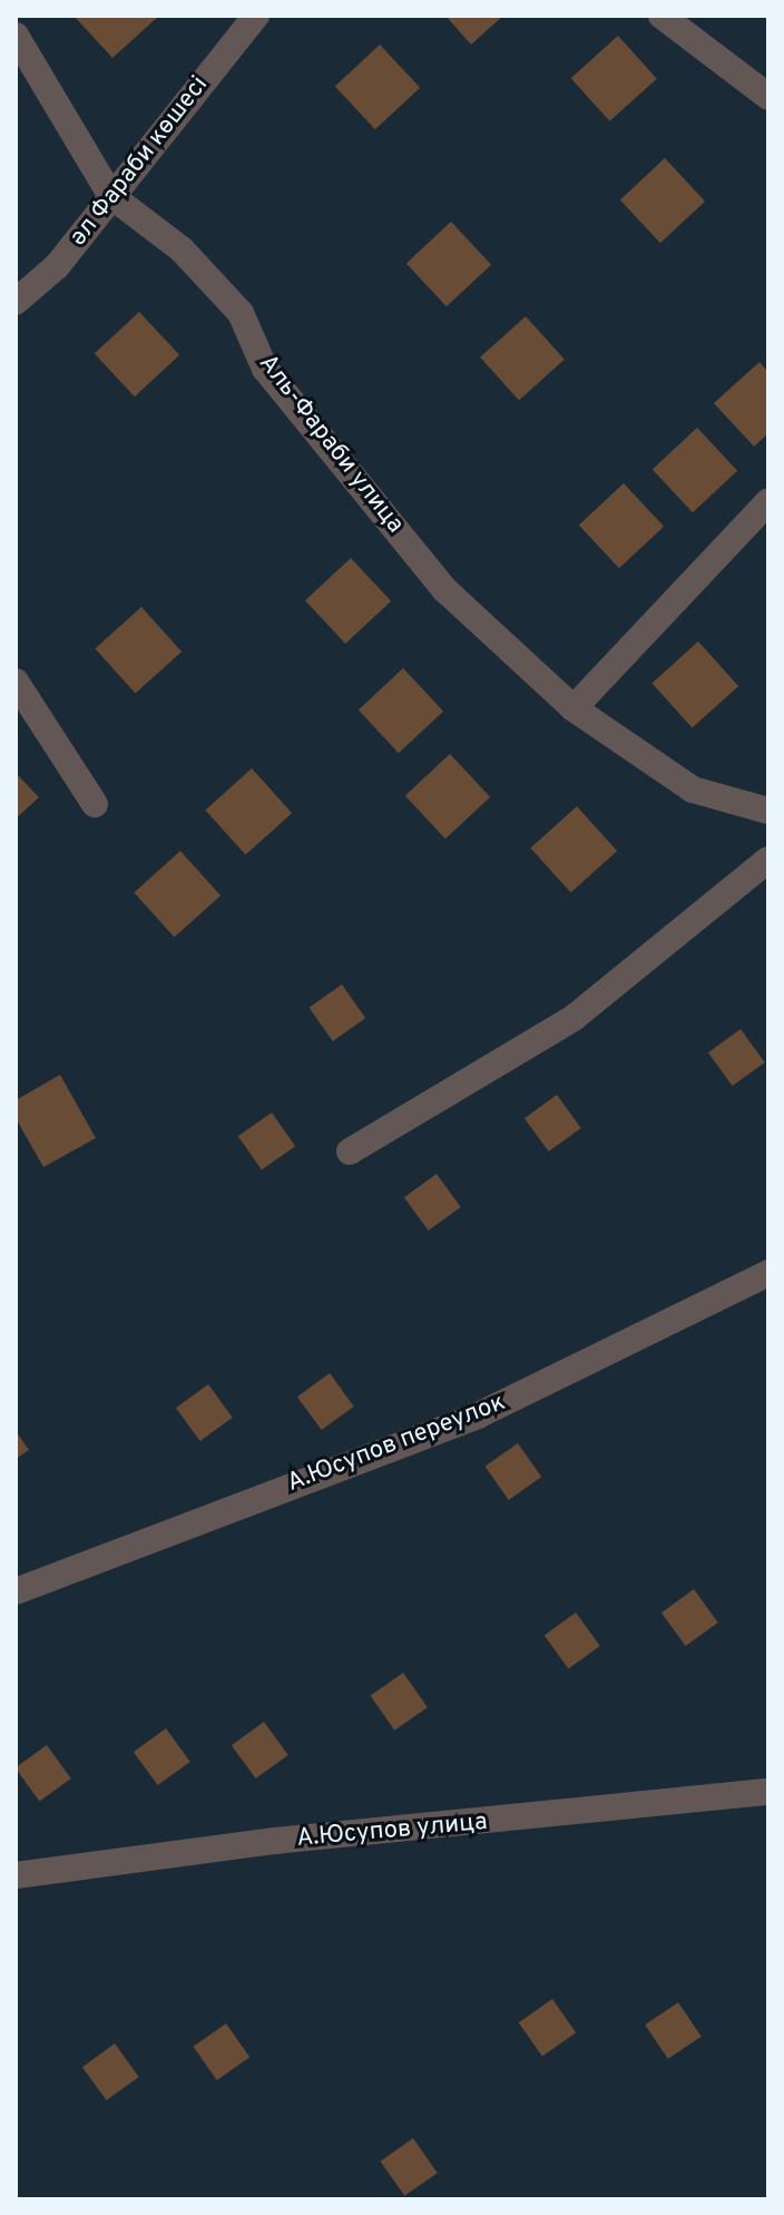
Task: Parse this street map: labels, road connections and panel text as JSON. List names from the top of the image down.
{
  "streets": {
    "street": [
      "әл Фараби көшесі",
      "Аль-Фараби улица",
      "А.Юсупов переулок",
      "А.Юсупов улица"
    ]
  },
  "crossings": [
    ["әл Фараби көшесі", "Аль-Фараби улица"]
  ]
}
